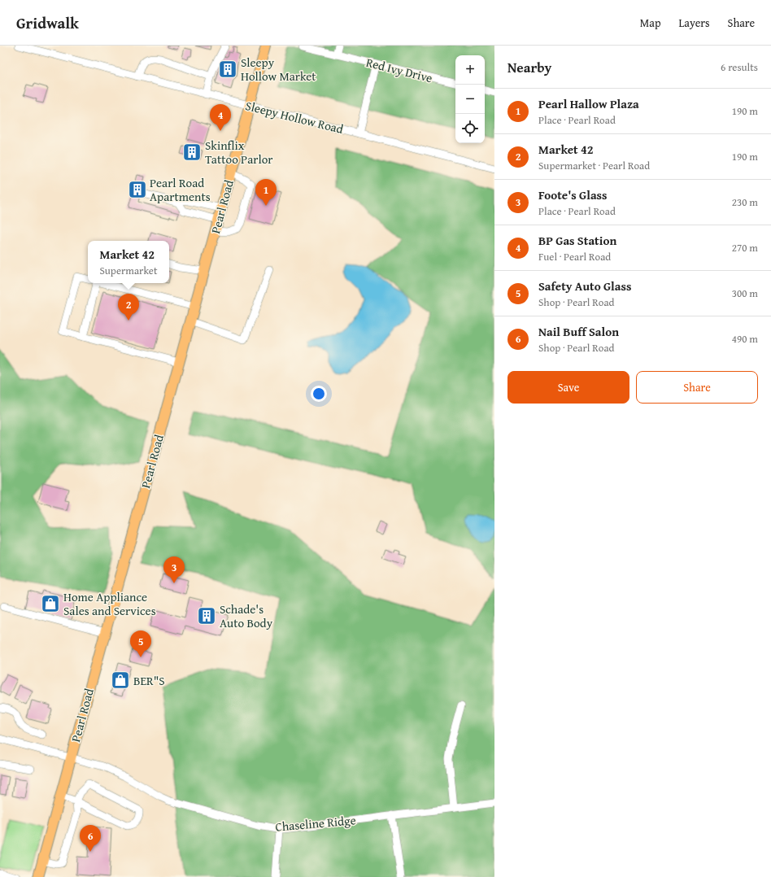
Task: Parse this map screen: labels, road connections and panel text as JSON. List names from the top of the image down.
{
  "streets": {
    "main road": ["Pearl Road"],
    "street": ["Red Ivy Drive", "Sleepy Hollow Road", "Chaseline Ridge"]
  },
  "crossings": [
    ["Sleepy Hollow Road", "Pearl Road"],
    ["Pearl Road", "Chaseline Ridge"]
  ],
  "places": {
    "building": [
      "Sleepy Hollow Market",
      "Skinflix Tattoo Parlor",
      "Pearl Road Apartments",
      "Schade's Auto Body"
    ],
    "shop": ["Home Appliance Sales and Services", "BER\"S"]
  },
  "page": {
    "header": "Gridwalk",
    "nav": ["Map", "Layers", "Share"],
    "heading": ["Nearby", "6 results"],
    "map_buttons": ["+", "−"],
    "list": [
      {
        "mark": "1",
        "name": "Pearl Hallow Plaza",
        "note": "Place · Pearl Road",
        "value": "190 m"
      },
      {
        "mark": "2",
        "name": "Market 42",
        "note": "Supermarket · Pearl Road",
        "value": "190 m"
      },
      {
        "mark": "3",
        "name": "Foote's Glass",
        "note": "Place · Pearl Road",
        "value": "230 m"
      },
      {
        "mark": "4",
        "name": "BP Gas Station",
        "note": "Fuel · Pearl Road",
        "value": "270 m"
      },
      {
        "mark": "5",
        "name": "Safety Auto Glass",
        "note": "Shop · Pearl Road",
        "value": "300 m"
      },
      {
        "mark": "6",
        "name": "Nail Buff Salon",
        "note": "Shop · Pearl Road",
        "value": "490 m"
      }
    ],
    "pins": [
      "4",
      "1",
      "2",
      "3",
      "5",
      "6"
    ],
    "popup": ["Market 42", "Supermarket"],
    "buttons": ["Save", "Share"]
  }
}
